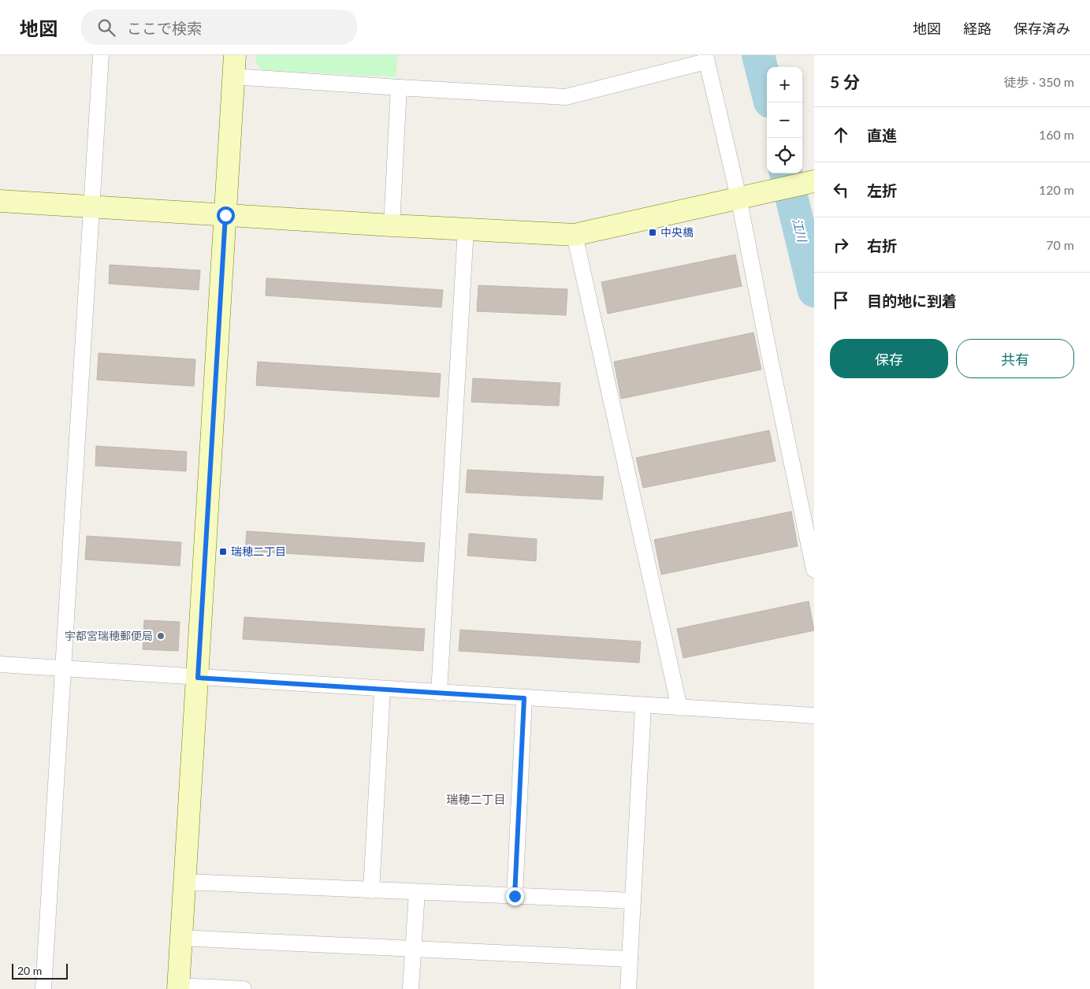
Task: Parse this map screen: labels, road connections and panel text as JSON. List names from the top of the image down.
{
  "districts": ["瑞穂二丁目"],
  "water": ["江川"],
  "places": {
    "transit": ["中央橋", "瑞穂二丁目"],
    "other": ["宇都宮瑞穂郵便局"]
  },
  "scale_bar": "20 m",
  "page": {
    "header": "地図",
    "search": "ここで検索",
    "nav": ["地図", "経路", "保存済み"],
    "heading": ["5 分", "徒歩 · 350 m"],
    "map_buttons": ["+", "−"],
    "list": [
      ["直進", "160 m"],
      ["左折", "120 m"],
      ["右折", "70 m"],
      "目的地に到着"
    ],
    "buttons": ["保存", "共有"],
    "scale": "20 m"
  }
}
